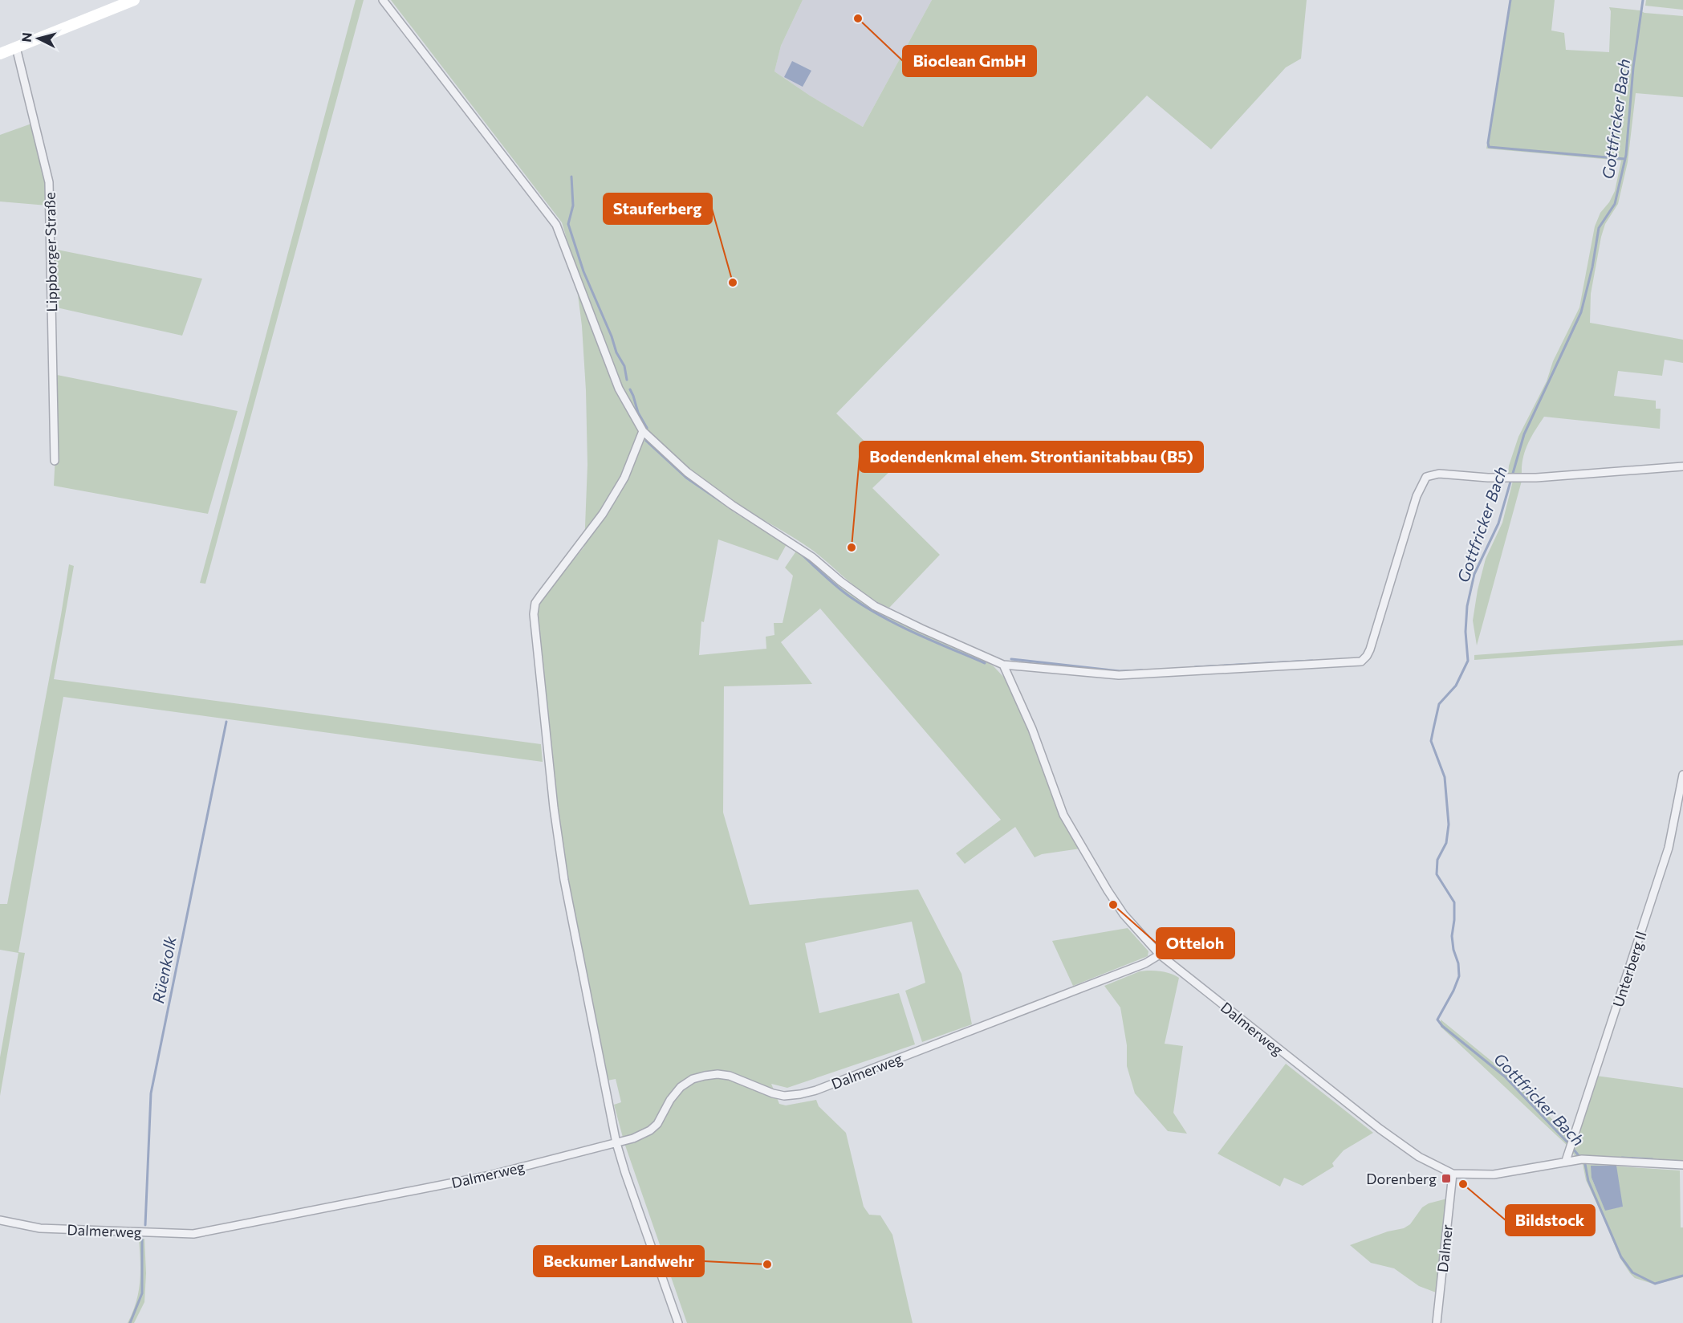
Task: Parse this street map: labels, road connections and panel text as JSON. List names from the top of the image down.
{
  "streets": {
    "street": [
      "Lippborger Straße",
      "Unterberg II",
      "Dalmerweg",
      "Dalmer"
    ]
  },
  "crossings": [
    ["Unterberg II", "Dalmerweg"],
    ["Dalmerweg", "Dalmer"]
  ],
  "water": ["Gottfricker Bach", "Rüenkolk"],
  "places": {
    "other": [
      "Bioclean GmbH",
      "Stauferberg",
      "Bodendenkmal ehem. Strontianitabbau (B5)",
      "Otteloh",
      "Bildstock",
      "Beckumer Landwehr"
    ],
    "transit": ["Dorenberg"]
  },
  "north": "left"
}
